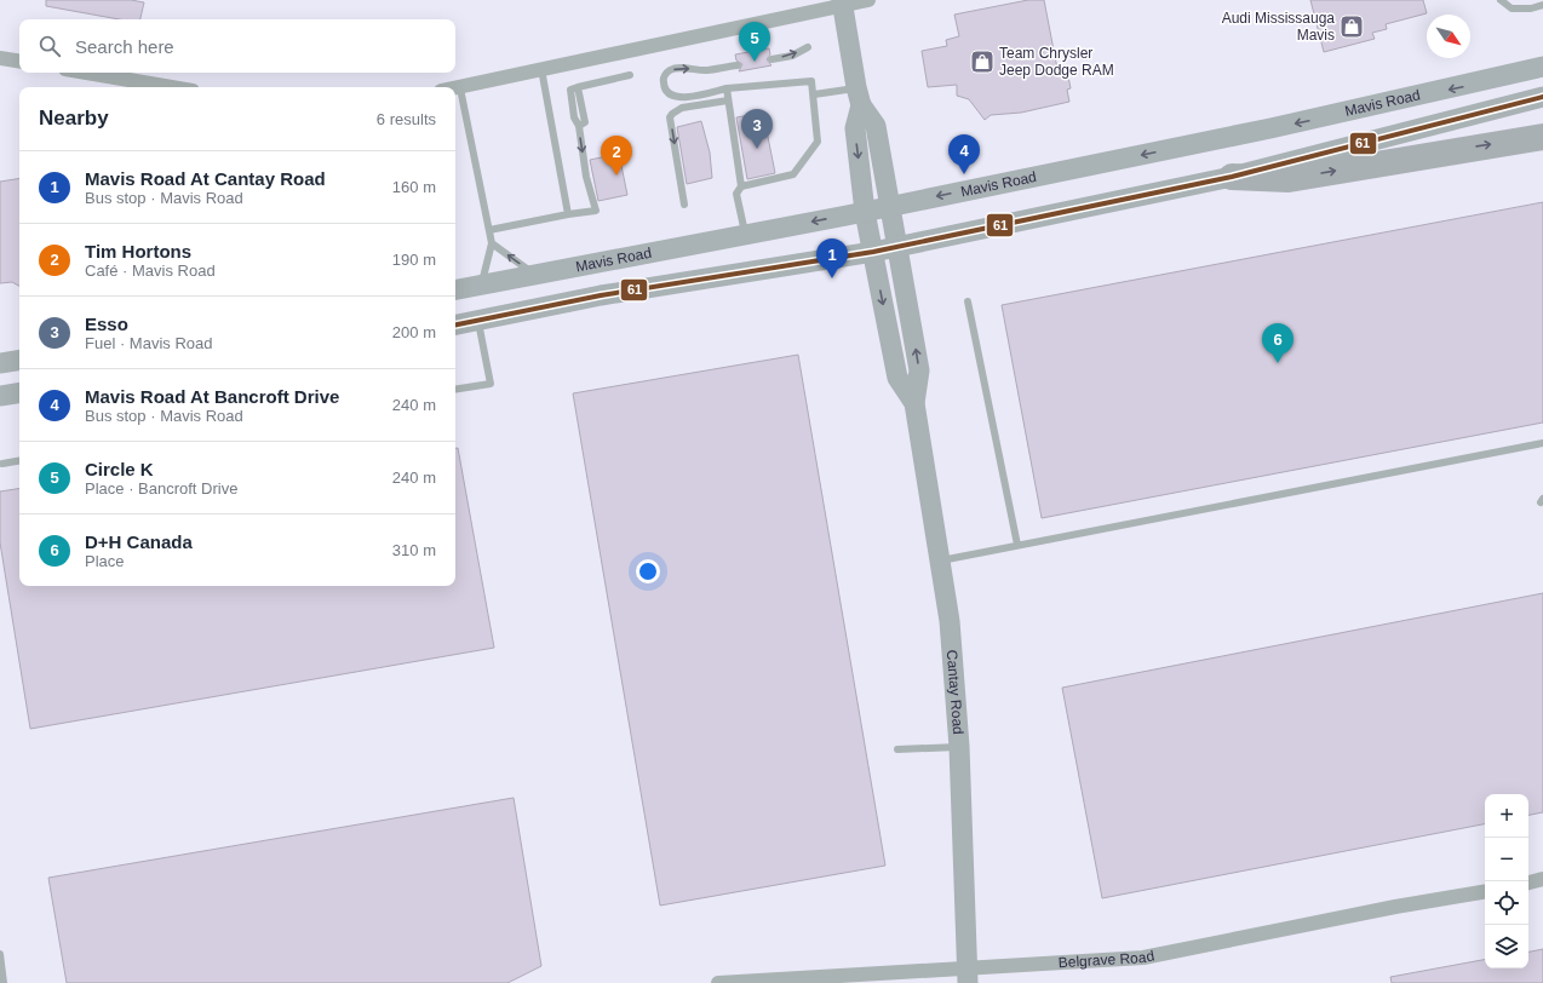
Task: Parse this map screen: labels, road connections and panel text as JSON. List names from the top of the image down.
{
  "streets": {
    "main road": ["Mavis Road", "Cantay Road"],
    "street": ["Belgrave Road"]
  },
  "crossings": [
    ["Mavis Road", "Cantay Road"],
    ["Cantay Road", "Belgrave Road"]
  ],
  "places": {
    "shop": ["Audi Mississauga Mavis", "Team Chrysler Jeep Dodge RAM"]
  },
  "lines": ["transit line 61"],
  "north": "bottom right",
  "page": {
    "search": "Search here",
    "pins": [
      "5",
      "3",
      "4",
      "2",
      "1",
      "6"
    ],
    "heading": ["Nearby", "6 results"],
    "list": [
      {
        "mark": "1",
        "name": "Mavis Road At Cantay Road",
        "note": "Bus stop · Mavis Road",
        "value": "160 m"
      },
      {
        "mark": "2",
        "name": "Tim Hortons",
        "note": "Café · Mavis Road",
        "value": "190 m"
      },
      {
        "mark": "3",
        "name": "Esso",
        "note": "Fuel · Mavis Road",
        "value": "200 m"
      },
      {
        "mark": "4",
        "name": "Mavis Road At Bancroft Drive",
        "note": "Bus stop · Mavis Road",
        "value": "240 m"
      },
      {
        "mark": "5",
        "name": "Circle K",
        "note": "Place · Bancroft Drive",
        "value": "240 m"
      },
      {
        "mark": "6",
        "name": "D+H Canada",
        "note": "Place",
        "value": "310 m"
      }
    ],
    "map_buttons": ["+", "−"]
  }
}
